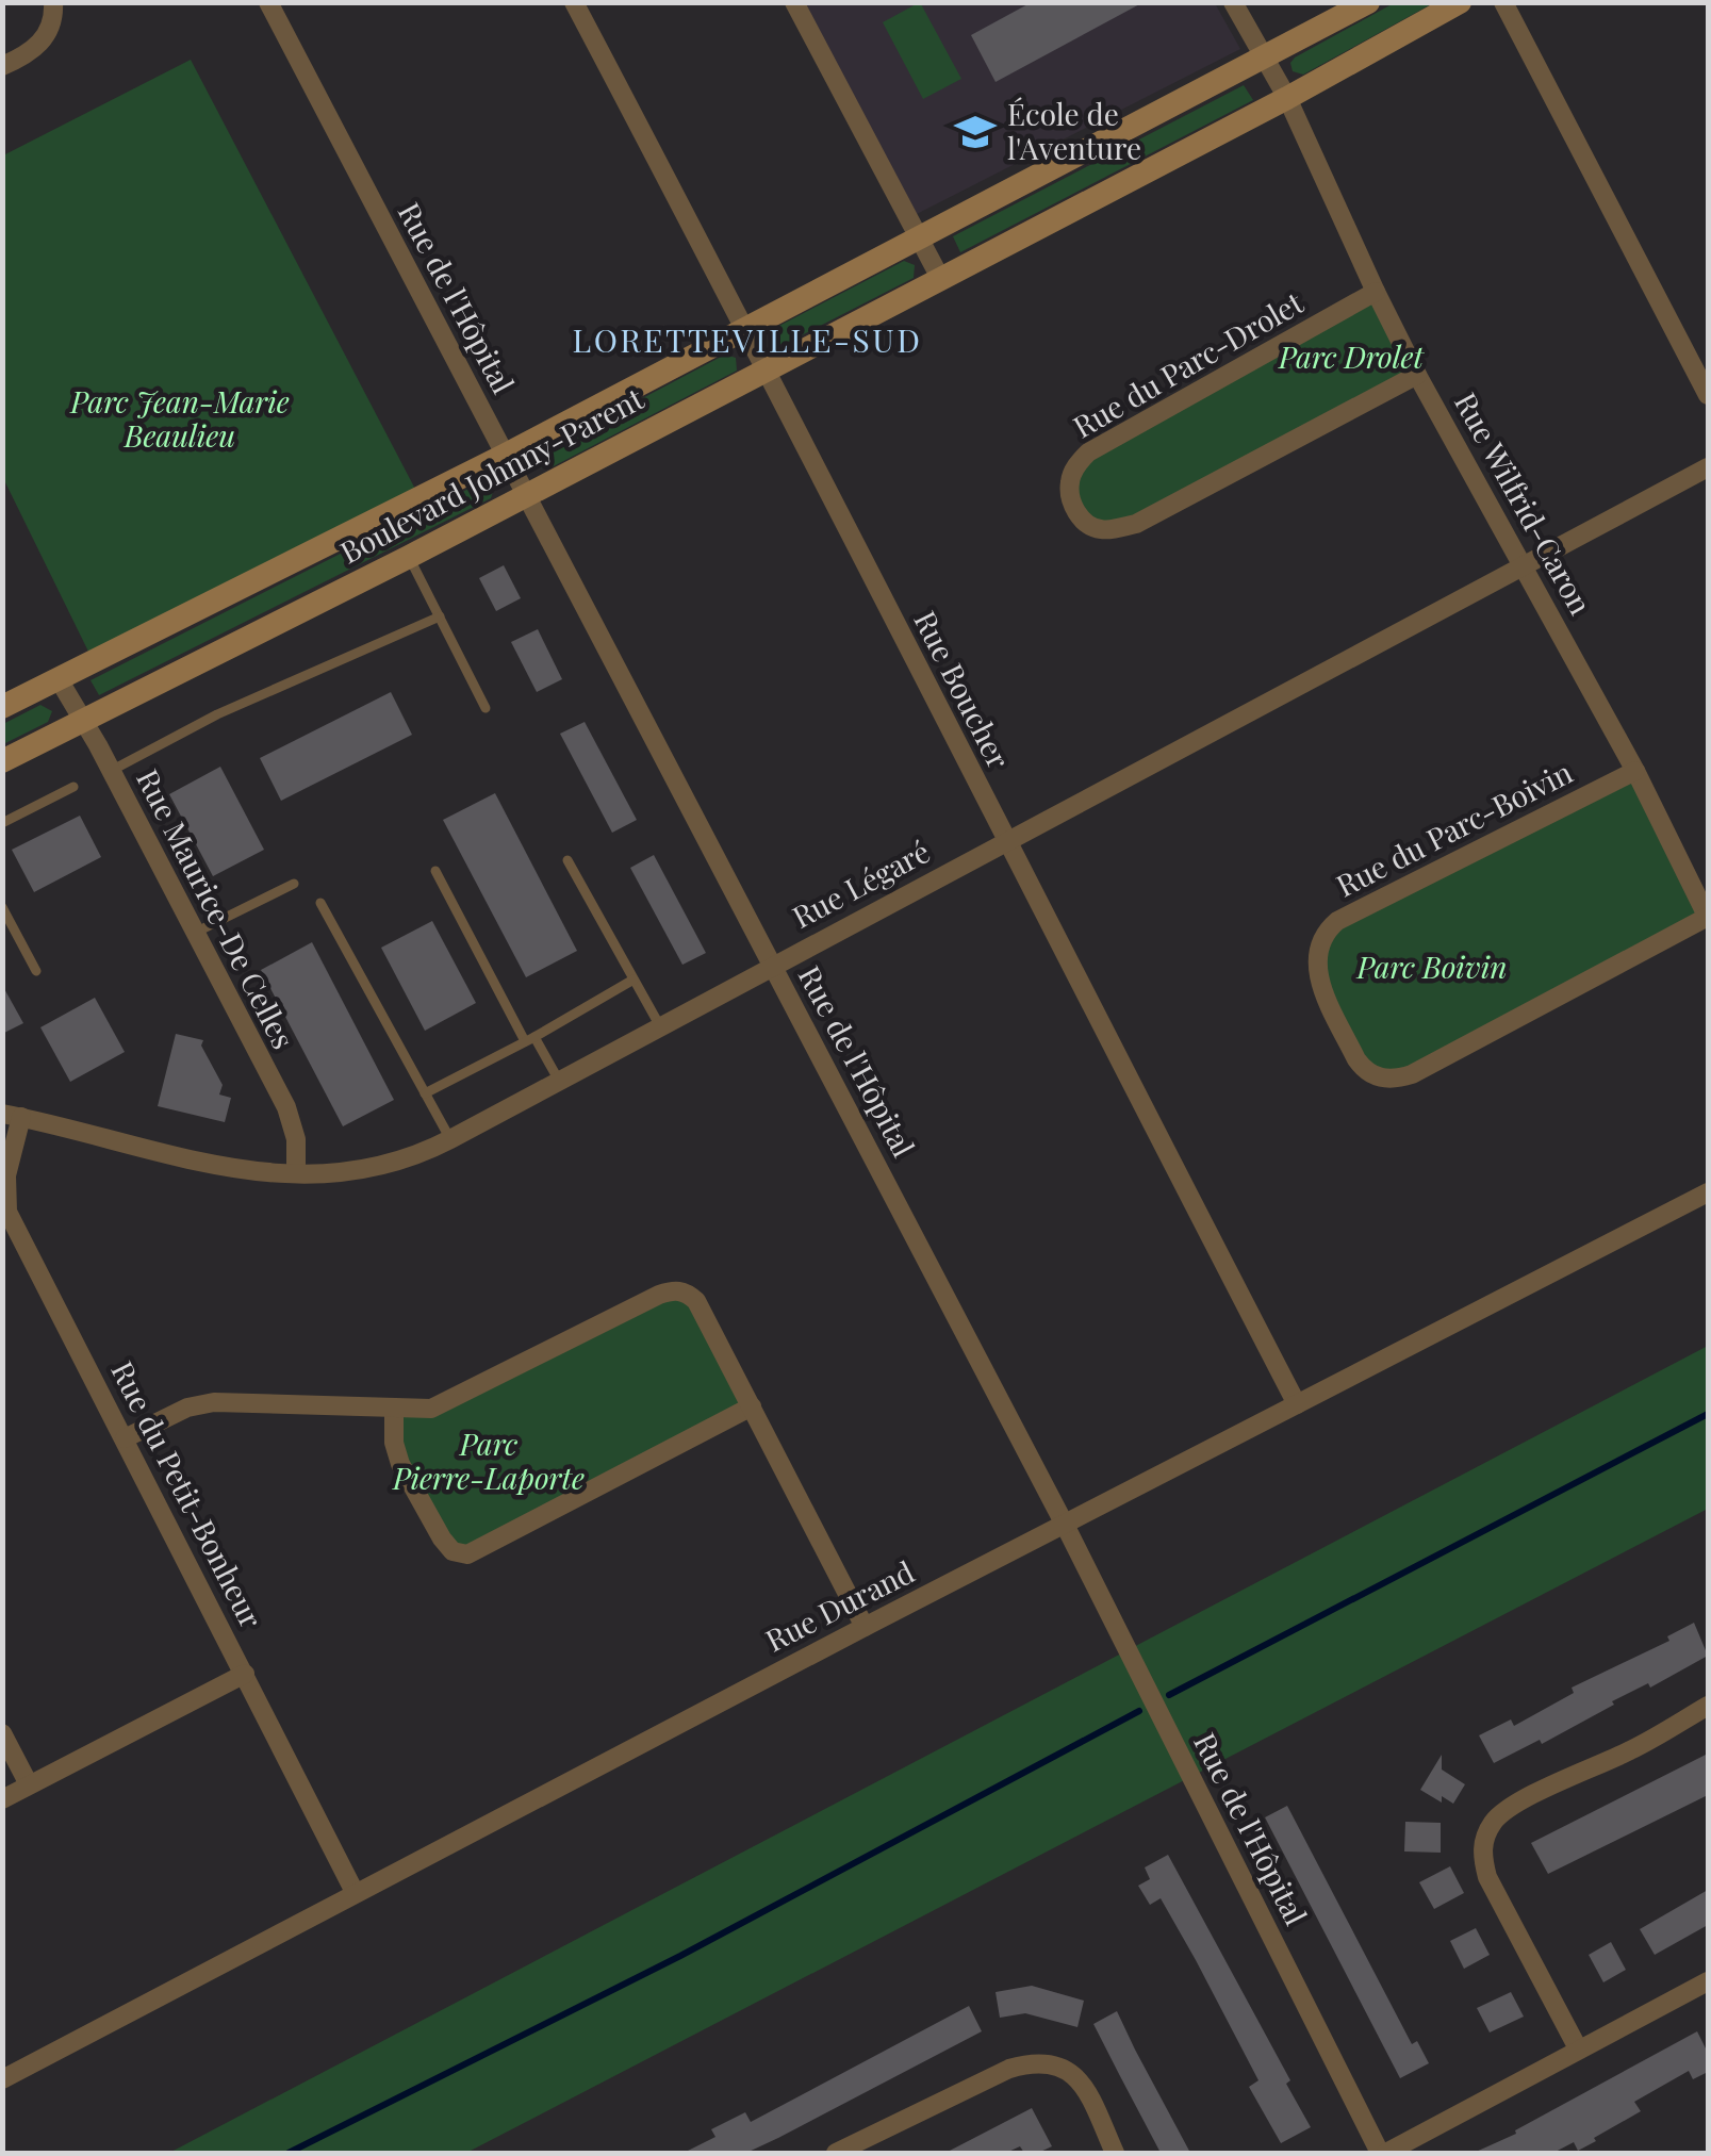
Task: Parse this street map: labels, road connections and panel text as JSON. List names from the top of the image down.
{
  "streets": {
    "street": [
      "Rue de l'Hôpital",
      "Rue du Parc-Drolet",
      "Boulevard Johnny-Parent",
      "Rue Wilfrid-Caron",
      "Rue Boucher",
      "Rue du Parc-Boivin",
      "Rue Légaré",
      "Rue Maurice-De Celles",
      "Rue du Petit-Bonheur",
      "Rue Durand"
    ]
  },
  "crossings": [
    ["Rue de l'Hôpital", "Boulevard Johnny-Parent"],
    ["Rue de l'Hôpital", "Rue Légaré"],
    ["Rue de l'Hôpital", "Rue Durand"],
    ["Rue du Parc-Drolet", "Rue Wilfrid-Caron"],
    ["Boulevard Johnny-Parent", "Rue Wilfrid-Caron"],
    ["Boulevard Johnny-Parent", "Rue Boucher"],
    ["Boulevard Johnny-Parent", "Rue Maurice-De Celles"],
    ["Rue Wilfrid-Caron", "Rue du Parc-Boivin"],
    ["Rue Wilfrid-Caron", "Rue Légaré"],
    ["Rue Boucher", "Rue Légaré"],
    ["Rue Boucher", "Rue Durand"],
    ["Rue Légaré", "Rue Maurice-De Celles"],
    ["Rue Légaré", "Rue du Petit-Bonheur"],
    ["Rue du Petit-Bonheur", "Rue Durand"]
  ],
  "districts": ["LORETTEVILLE-SUD"],
  "parks": [
    "Parc Drolet",
    "Parc Jean-Marie Beaulieu",
    "Parc Boivin",
    "Parc Pierre-Laporte"
  ],
  "places": {
    "school or university": ["École de l'Aventure"]
  }
}
